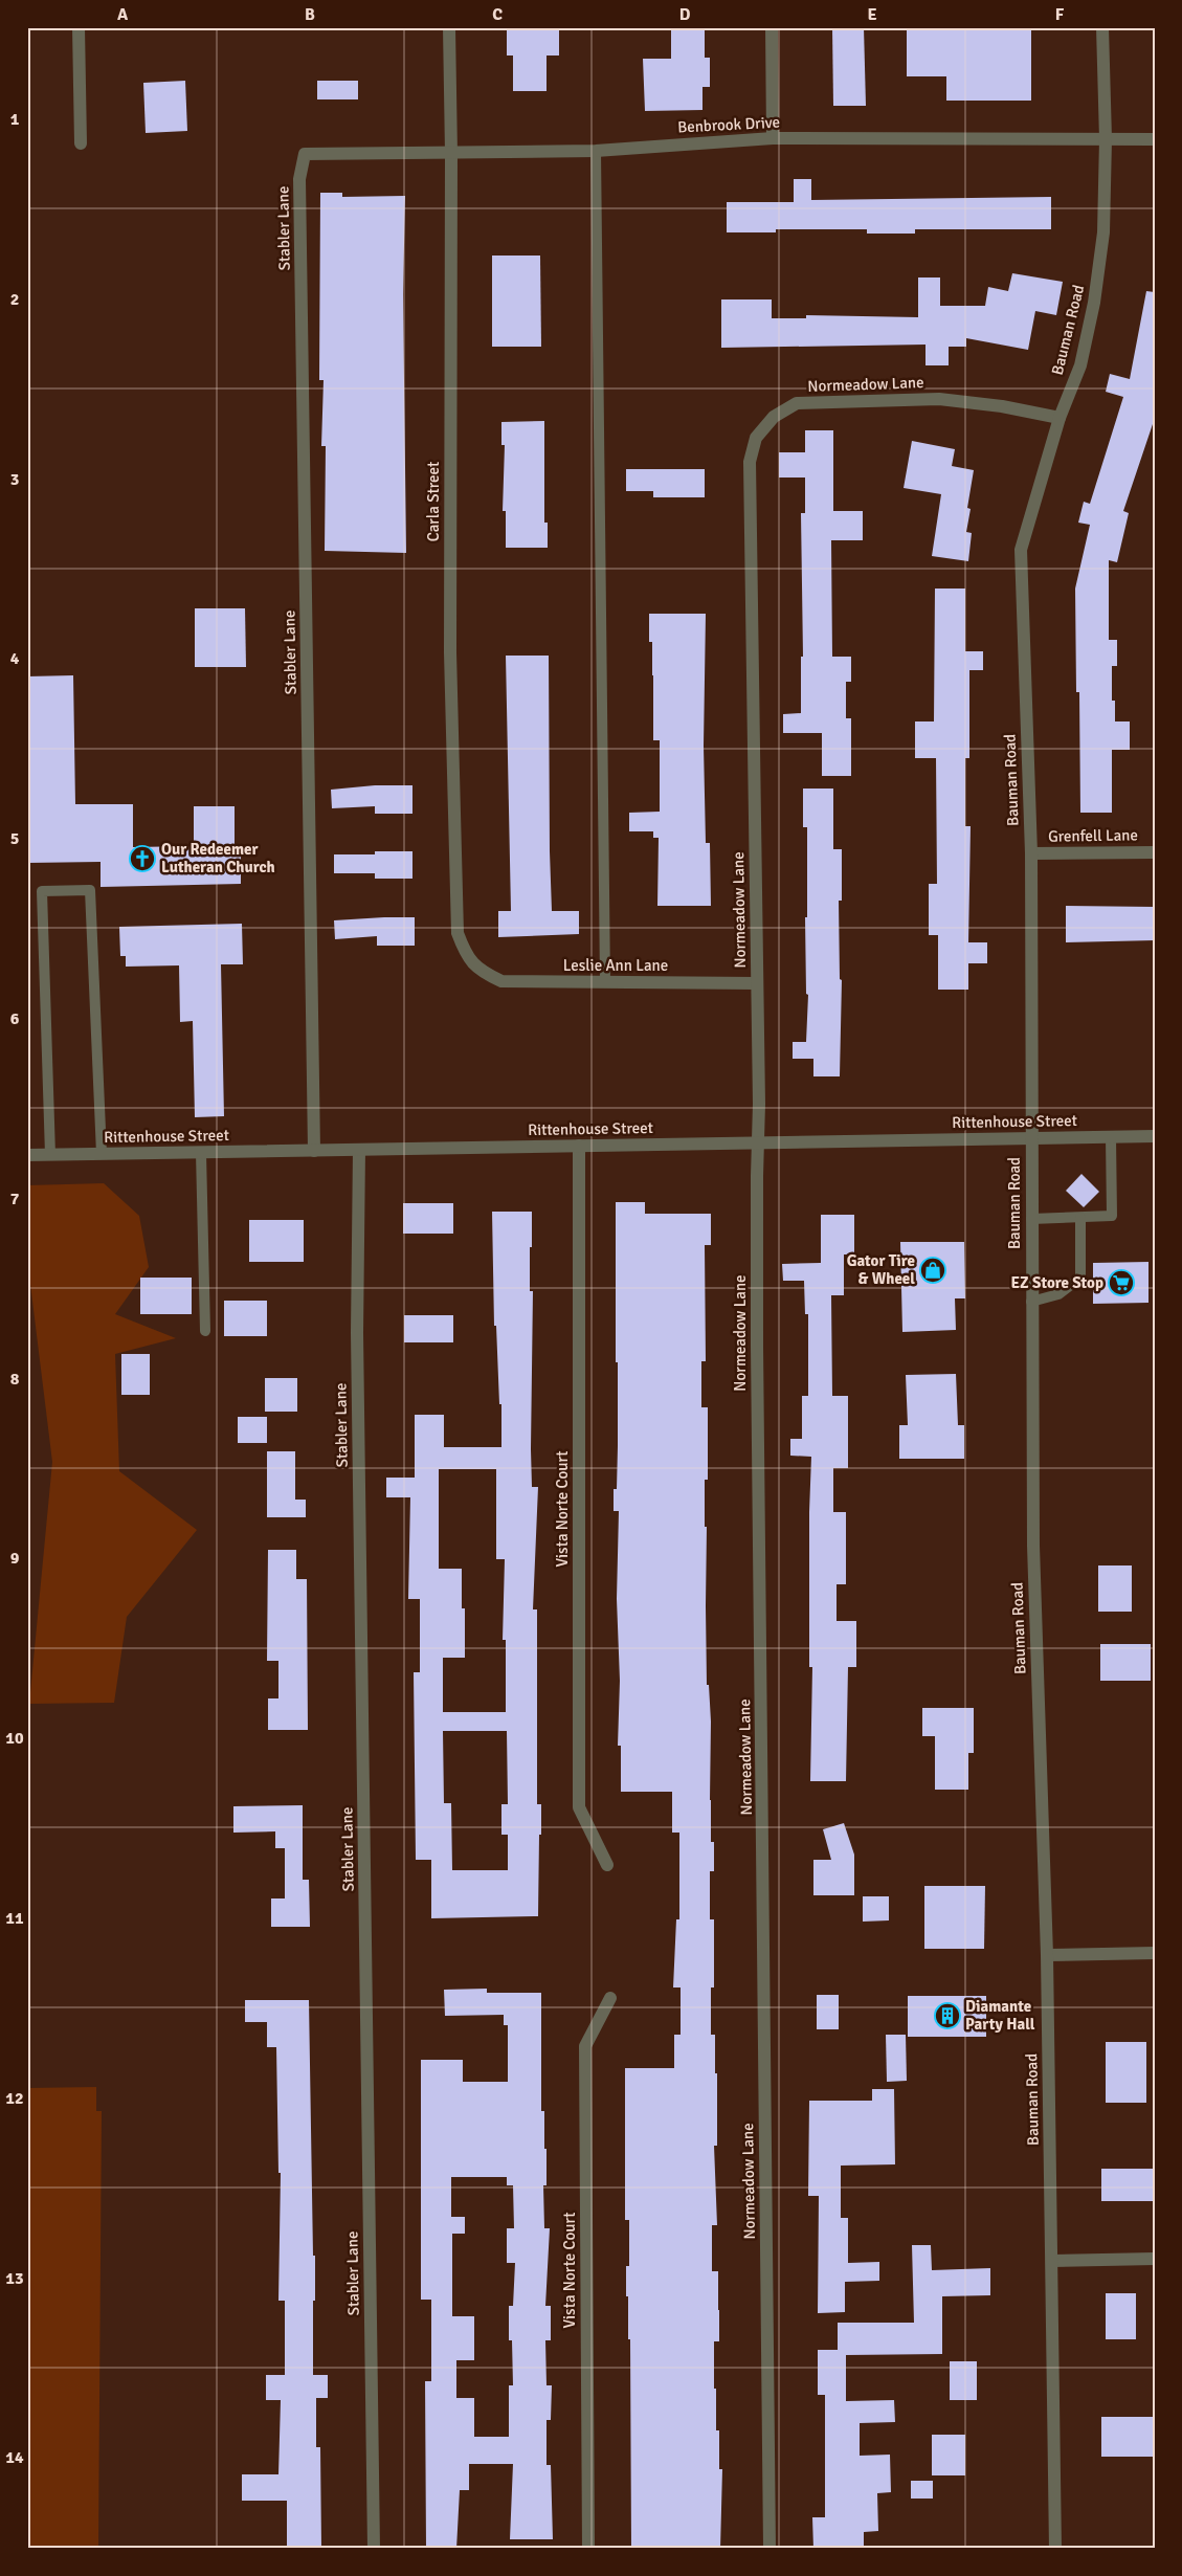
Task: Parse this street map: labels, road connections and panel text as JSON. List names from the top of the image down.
{
  "streets": {
    "street": [
      "Benbrook Drive",
      "Stabler Lane",
      "Bauman Road",
      "Normeadow Lane",
      "Carla Street",
      "Grenfell Lane",
      "Leslie Ann Lane",
      "Rittenhouse Street",
      "Vista Norte Court"
    ]
  },
  "crossings": [
    ["Benbrook Drive", "Stabler Lane"],
    ["Benbrook Drive", "Bauman Road"],
    ["Benbrook Drive", "Carla Street"],
    ["Stabler Lane", "Rittenhouse Street"],
    ["Bauman Road", "Normeadow Lane"],
    ["Bauman Road", "Grenfell Lane"],
    ["Bauman Road", "Rittenhouse Street"],
    ["Normeadow Lane", "Leslie Ann Lane"],
    ["Normeadow Lane", "Rittenhouse Street"],
    ["Carla Street", "Leslie Ann Lane"],
    ["Rittenhouse Street", "Vista Norte Court"]
  ],
  "places": {
    "church": ["Our Redeemer Lutheran Church"],
    "shop": ["Gator Tire & Wheel"],
    "supermarket": ["EZ Store Stop"],
    "building": ["Diamante Party Hall"]
  },
  "grid": {
    "columns": [
      "A",
      "B",
      "C",
      "D",
      "E",
      "F"
    ],
    "rows": [
      "1",
      "2",
      "3",
      "4",
      "5",
      "6",
      "7",
      "8",
      "9",
      "10",
      "11",
      "12",
      "13",
      "14"
    ]
  }
}
